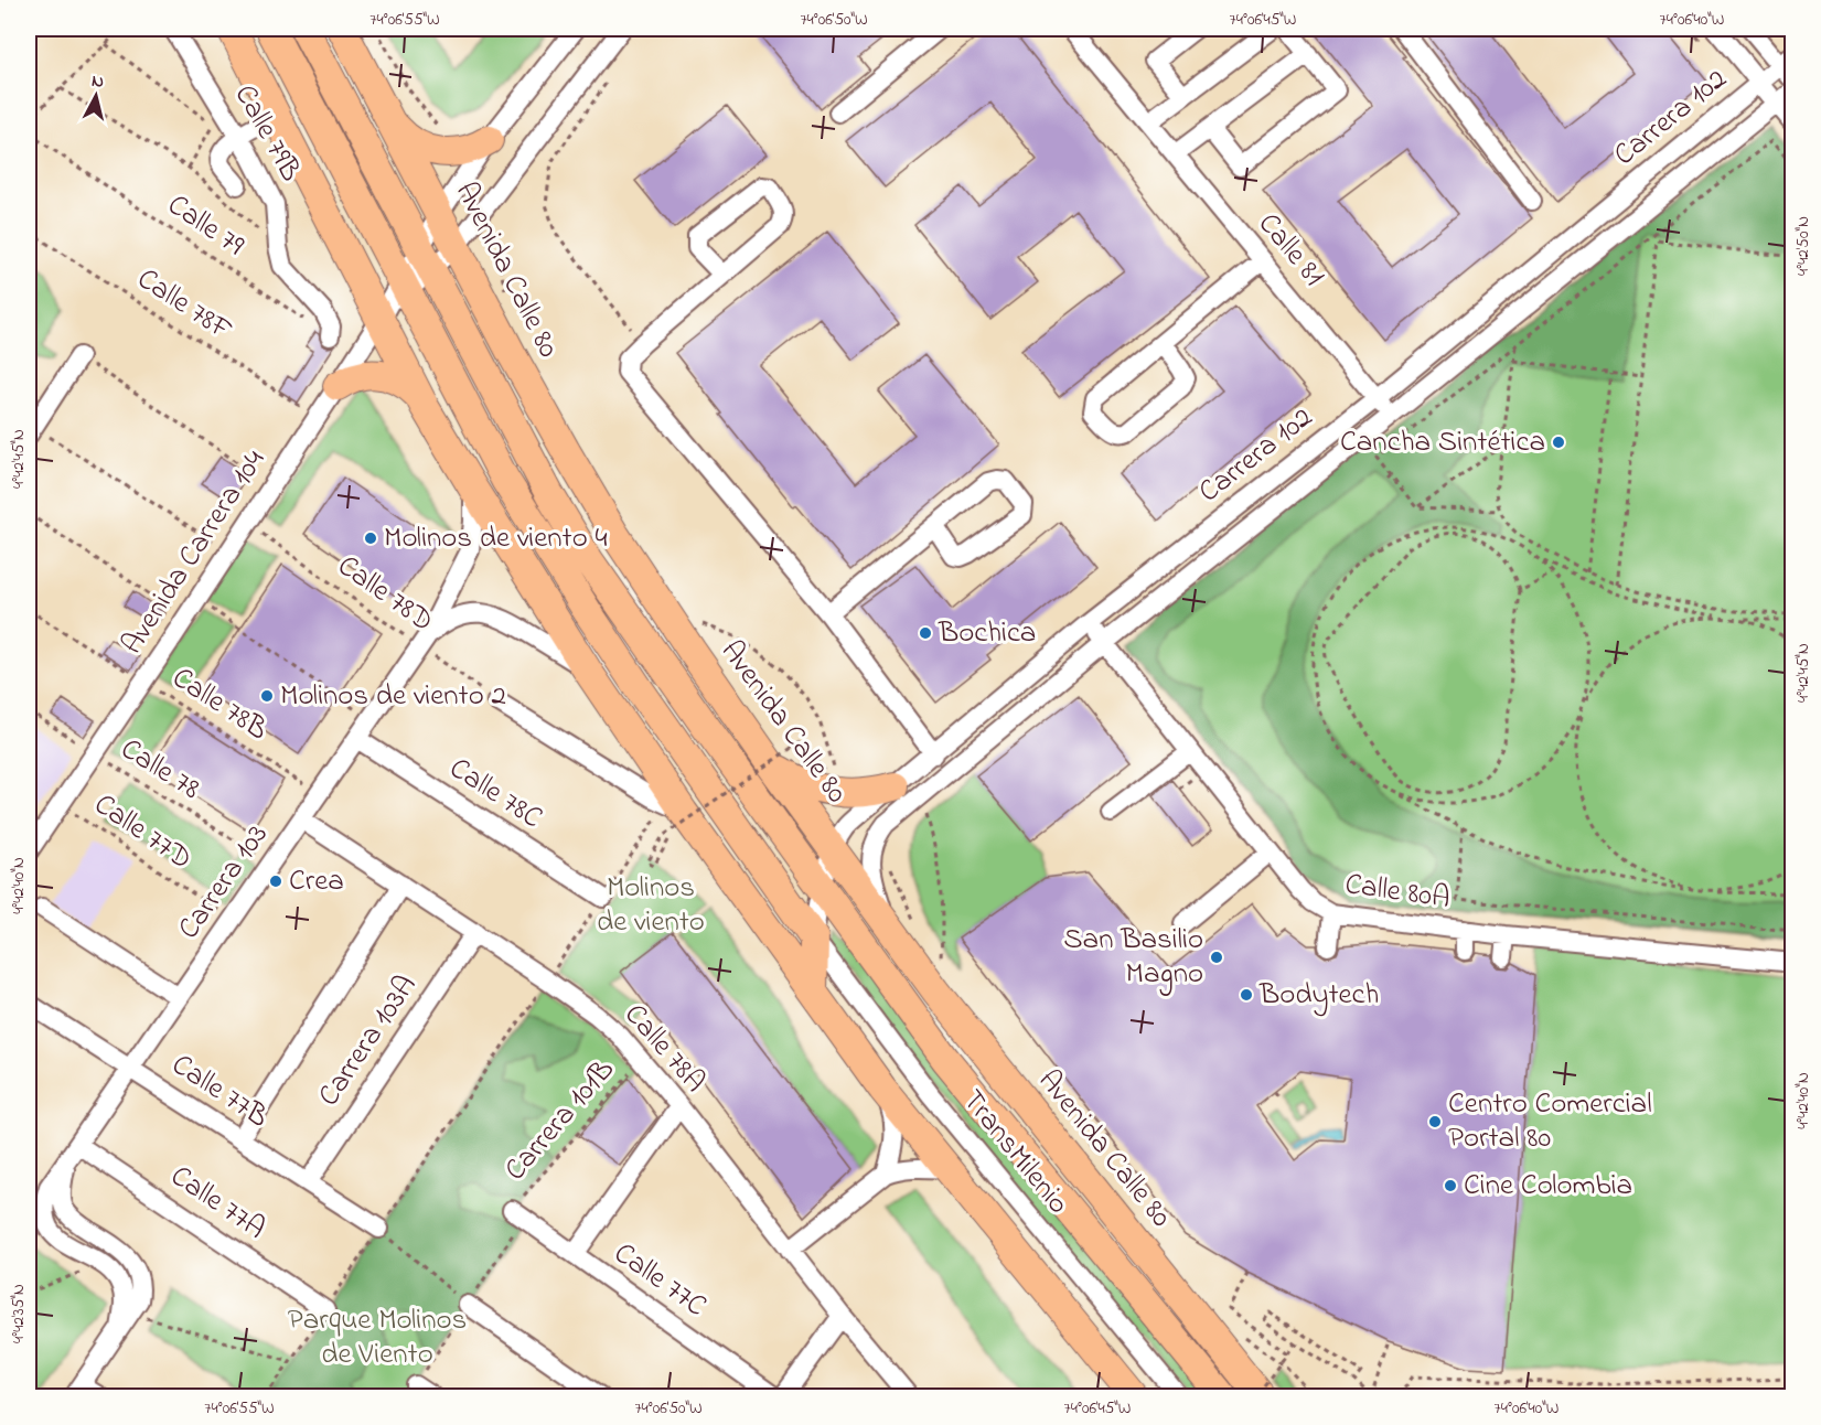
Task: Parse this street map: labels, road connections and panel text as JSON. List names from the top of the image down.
{
  "streets": {
    "highway": ["Avenida Calle 80"],
    "street": [
      "Carrera 102",
      "Calle 79B",
      "Calle 81",
      "Avenida Carrera 104",
      "Calle 78C",
      "Carrera 103",
      "Calle 80A",
      "Carrera 103A",
      "Calle 78A",
      "Calle 77B",
      "TransMilenio",
      "Calle 77A",
      "Calle 77C"
    ],
    "path": [
      "Calle 79",
      "Calle 78F",
      "Calle 78D",
      "Calle 78B",
      "Calle 78",
      "Calle 77D",
      "Carrera 101B"
    ]
  },
  "crossings": [
    ["Carrera 102", "Calle 81"],
    ["Carrera 102", "Avenida Calle 80"],
    ["Carrera 102", "Calle 80A"],
    ["Carrera 102", "TransMilenio"],
    ["Calle 79B", "Calle 79"],
    ["Calle 78F", "Avenida Carrera 104"],
    ["Avenida Carrera 104", "Calle 78D"],
    ["Avenida Carrera 104", "Calle 78B"],
    ["Avenida Carrera 104", "Calle 78"],
    ["Avenida Carrera 104", "Calle 77D"],
    ["Calle 78D", "Carrera 103"],
    ["Calle 78B", "Carrera 103"],
    ["Calle 78", "Carrera 103"],
    ["Calle 78C", "Carrera 103"],
    ["Calle 77D", "Carrera 103"],
    ["Carrera 103", "Calle 78A"],
    ["Carrera 103", "Calle 77B"],
    ["Carrera 103", "Calle 77A"],
    ["Carrera 103A", "Calle 78A"],
    ["Carrera 103A", "Calle 77B"],
    ["Calle 78A", "Carrera 101B"],
    ["Carrera 101B", "Calle 77C"]
  ],
  "parks": ["Molinos de viento", "Parque Molinos de Viento"],
  "places": [
    "Cancha Sintética",
    "Molinos de viento 4",
    "Bochica",
    "Molinos de viento 2",
    "Crea",
    "San Basilio Magno",
    "Bodytech",
    "Centro Comercial Portal 80",
    "Cine Colombia"
  ],
  "north": "top",
  "coordinates": [
    "74°06'55\"W",
    "74°06'50\"W",
    "74°06'45\"W",
    "74°06'40\"W",
    "4°42'50\"N",
    "4°42'45\"N",
    "4°42'40\"N",
    "4°42'35\"N"
  ]
}
